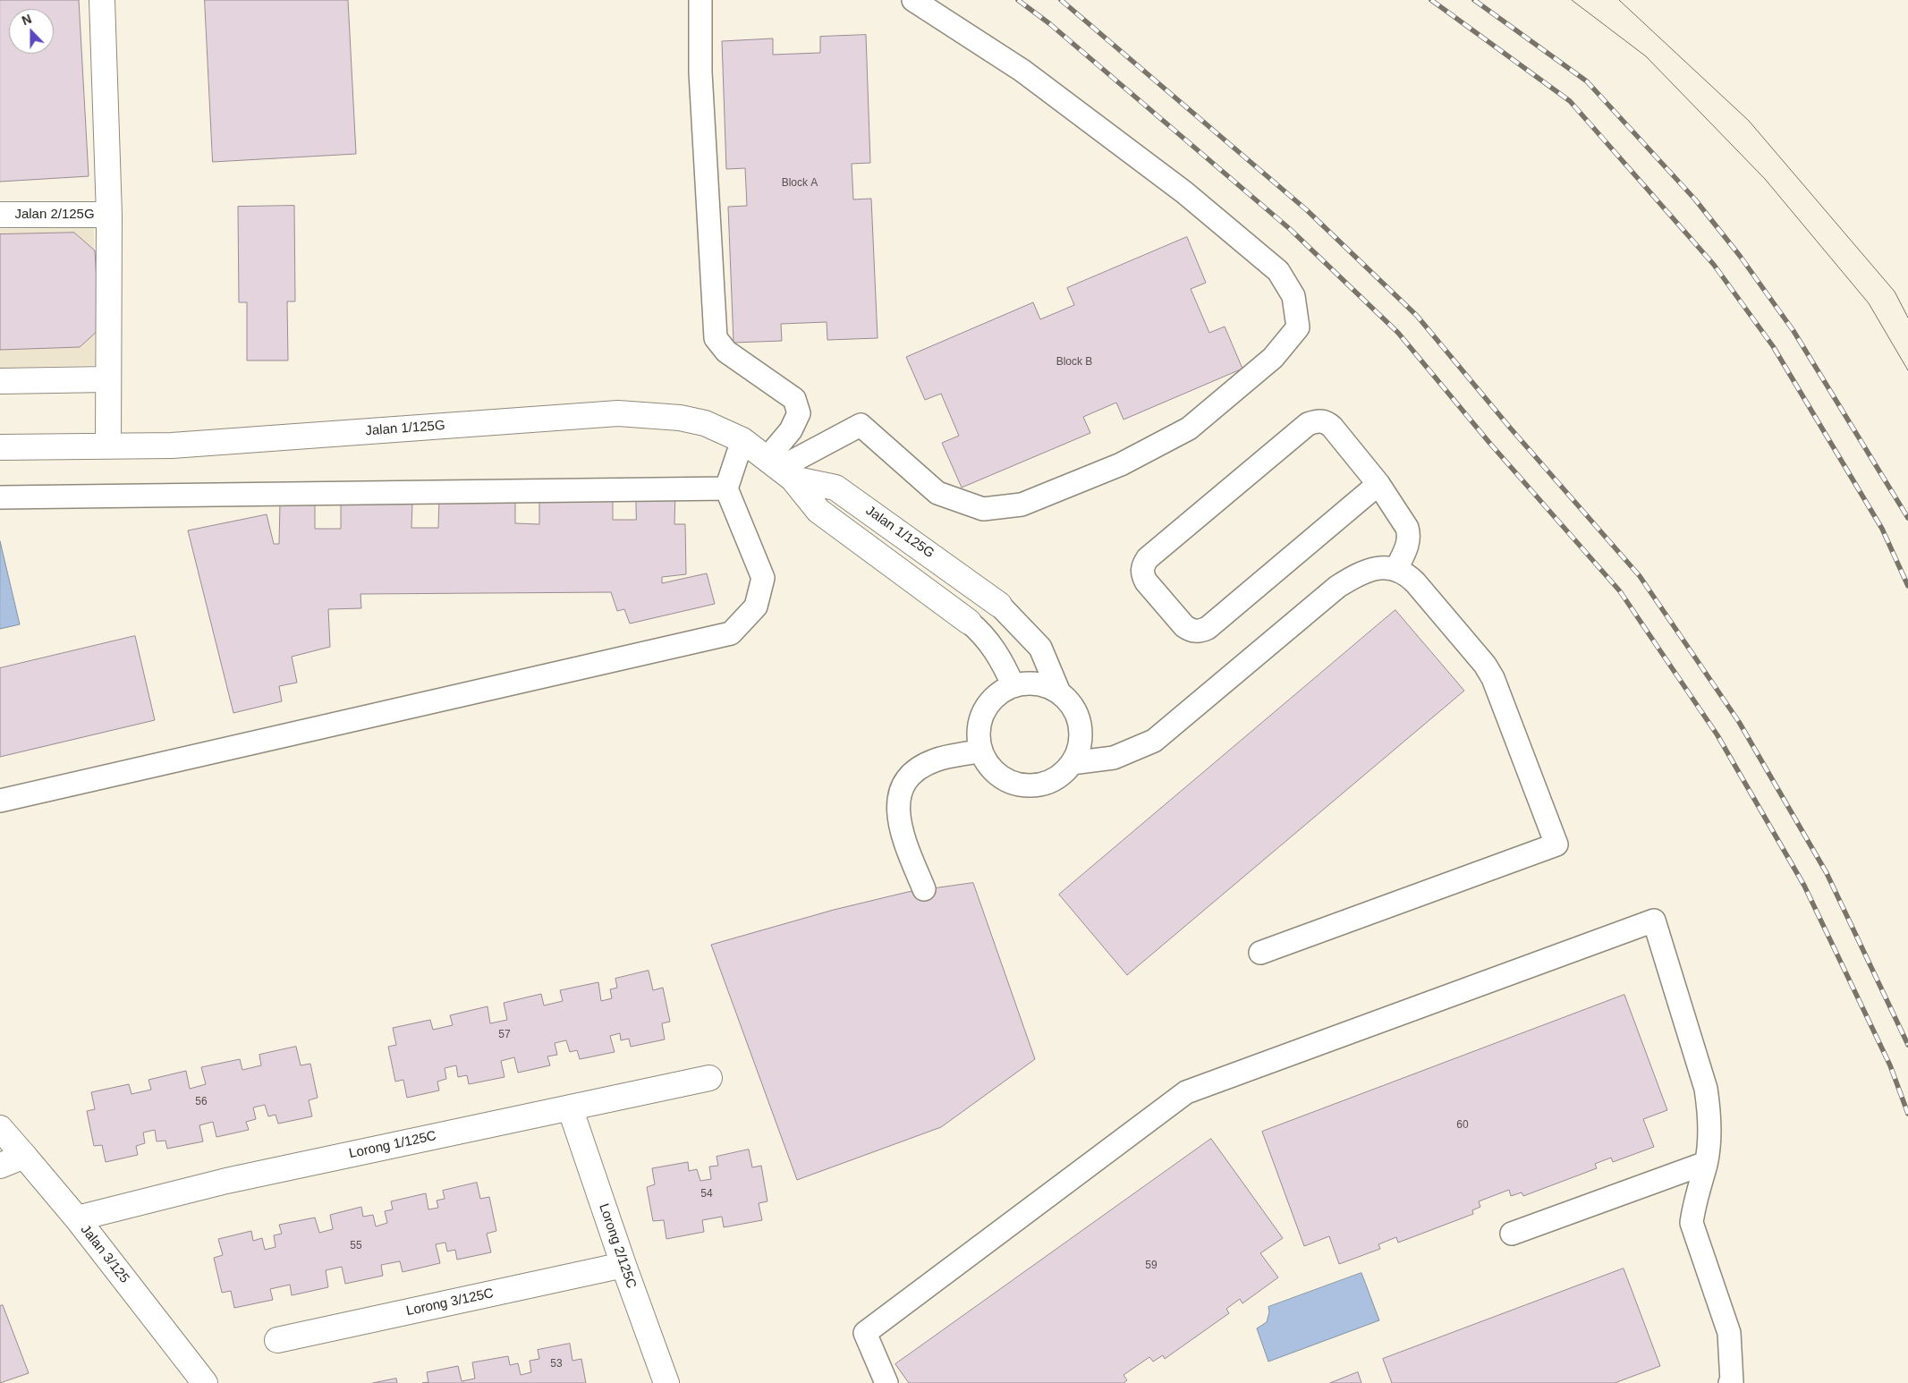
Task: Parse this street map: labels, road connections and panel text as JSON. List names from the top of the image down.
{
  "streets": {
    "street": [
      "Jalan 2/125G",
      "Jalan 1/125G",
      "Lorong 1/125C",
      "Lorong 2/125C",
      "Jalan 3/125",
      "Lorong 3/125C"
    ]
  },
  "crossings": [
    ["Lorong 1/125C", "Lorong 2/125C"],
    ["Lorong 1/125C", "Jalan 3/125"],
    ["Lorong 2/125C", "Lorong 3/125C"]
  ],
  "house_numbers": [
    "Block A",
    "Block B",
    "57",
    "56",
    "60",
    "54",
    "55",
    "59",
    "53"
  ],
  "north": "top"
}
